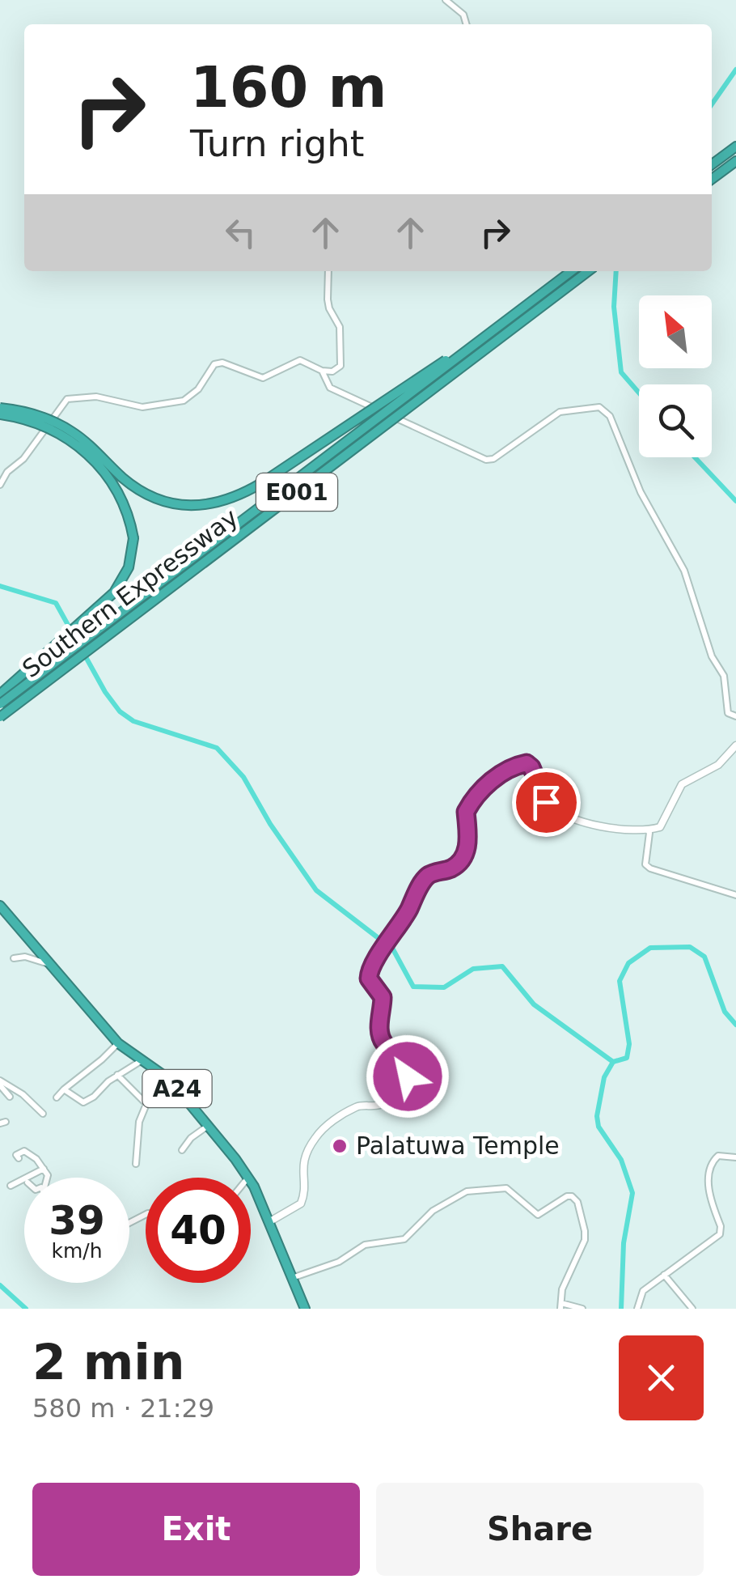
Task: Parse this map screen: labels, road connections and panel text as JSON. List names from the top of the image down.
{
  "streets": {
    "highway": ["E001", "Southern Expressway", "A24"]
  },
  "places": ["Palatuwa Temple"],
  "north": "top left",
  "page": {
    "turn": ["160 m", "Turn right"],
    "speed": "39 km/h",
    "limit": "40",
    "heading": ["2 min", "580 m · 21:29"],
    "buttons": ["Exit", "Share"]
  }
}
